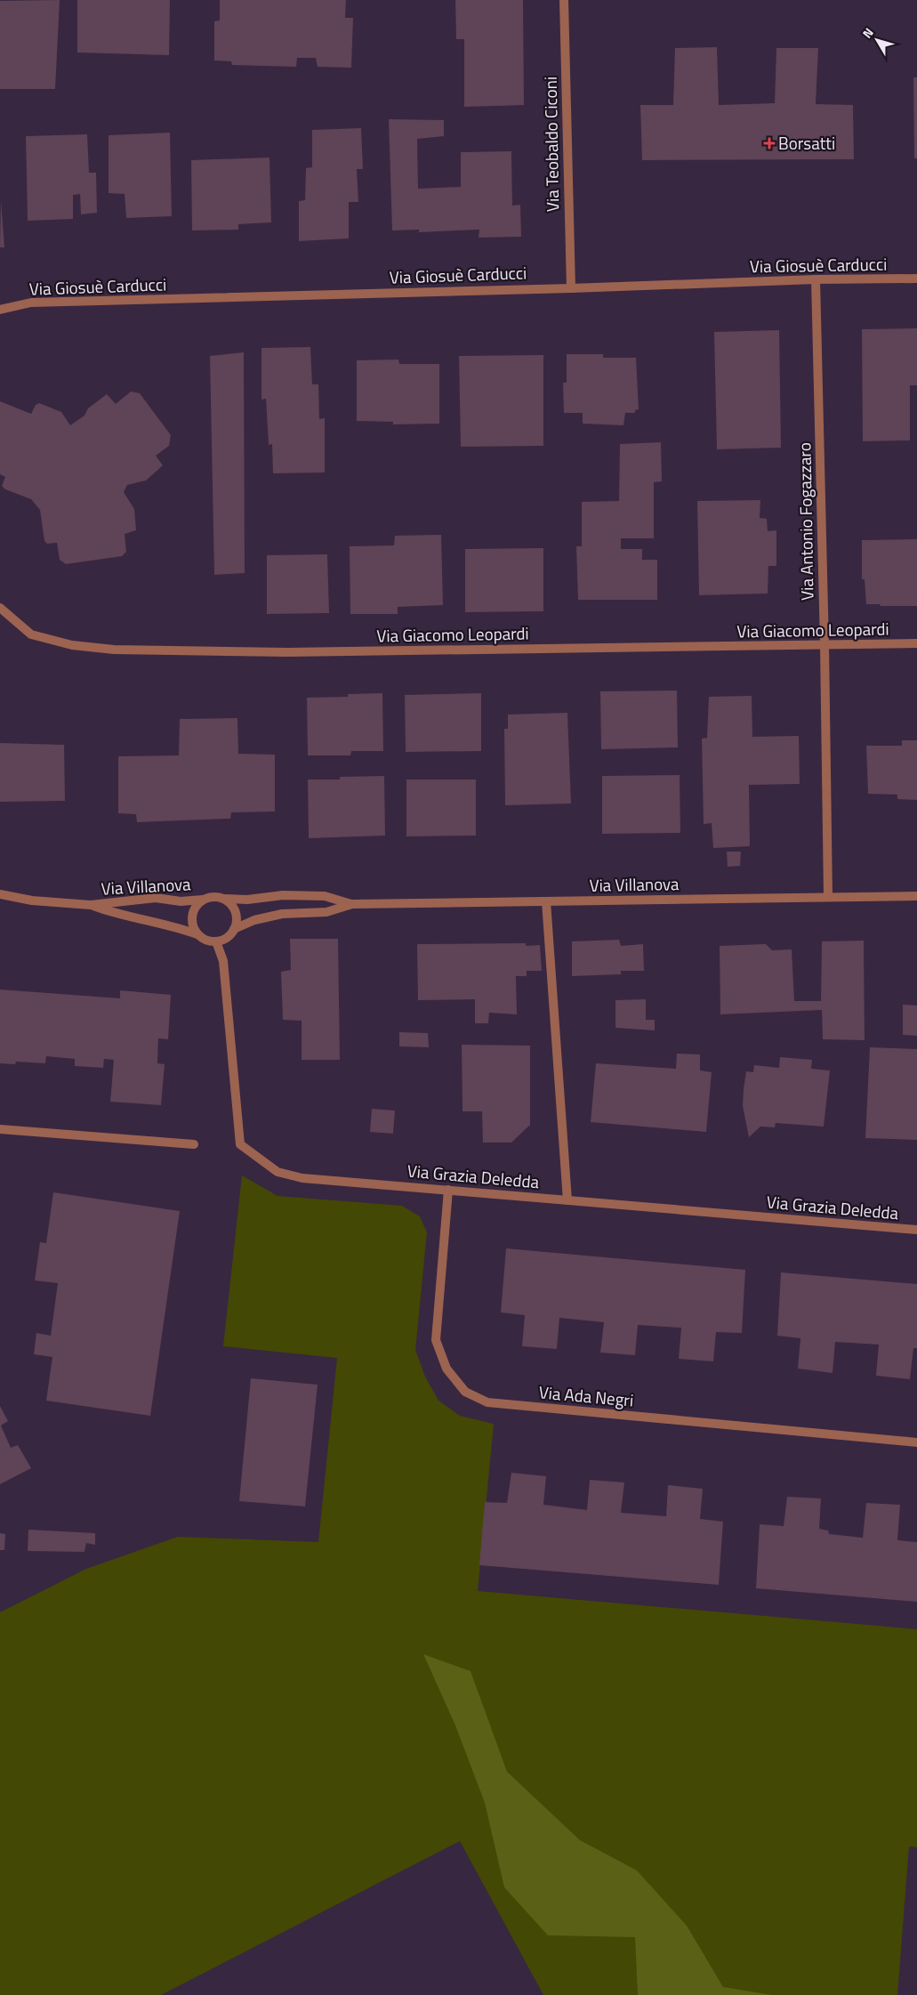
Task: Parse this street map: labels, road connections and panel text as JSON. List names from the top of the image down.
{
  "streets": {
    "street": [
      "Via Teobaldo Ciconi",
      "Via Giosuè Carducci",
      "Via Antonio Fogazzaro",
      "Via Giacomo Leopardi",
      "Via Villanova",
      "Via Grazia Deledda",
      "Via Ada Negri"
    ]
  },
  "crossings": [
    ["Via Teobaldo Ciconi", "Via Giosuè Carducci"],
    ["Via Giosuè Carducci", "Via Antonio Fogazzaro"],
    ["Via Antonio Fogazzaro", "Via Giacomo Leopardi"],
    ["Via Antonio Fogazzaro", "Via Villanova"],
    ["Via Villanova", "Via Grazia Deledda"],
    ["Via Grazia Deledda", "Via Ada Negri"]
  ],
  "places": {
    "health": ["Borsatti"]
  },
  "north": "top left"
}
